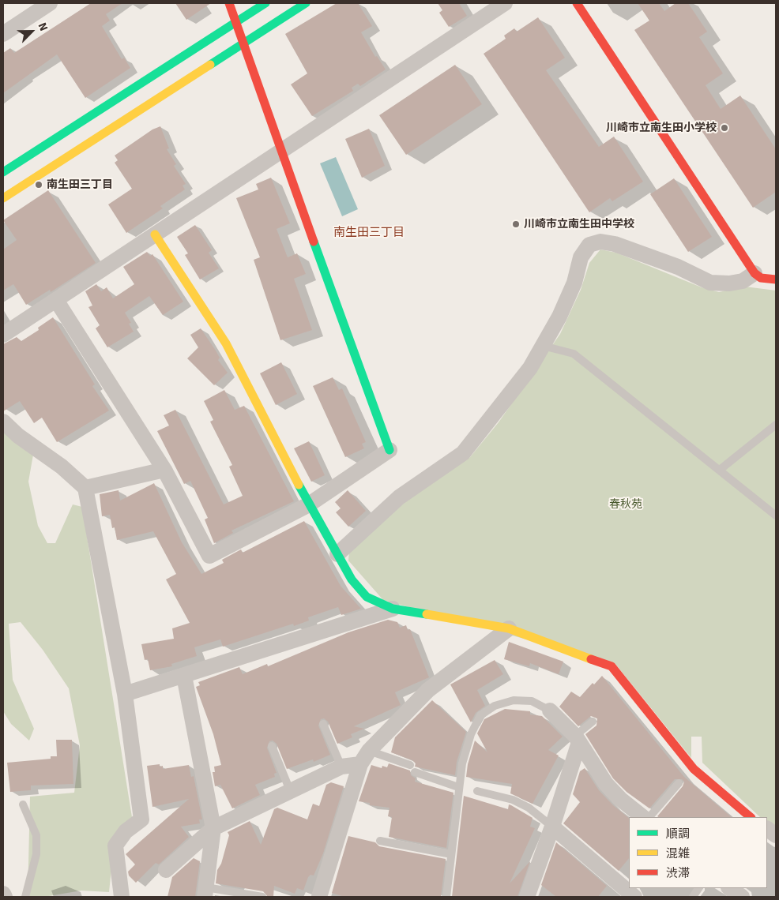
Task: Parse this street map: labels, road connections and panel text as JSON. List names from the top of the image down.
{
  "districts": ["南生田三丁目"],
  "parks": ["春秋苑"],
  "places": ["川崎市立南生田小学校", "南生田三丁目", "川崎市立南生田中学校"],
  "legend": ["順調", "混雑", "渋滞"],
  "north": "top right"
}
